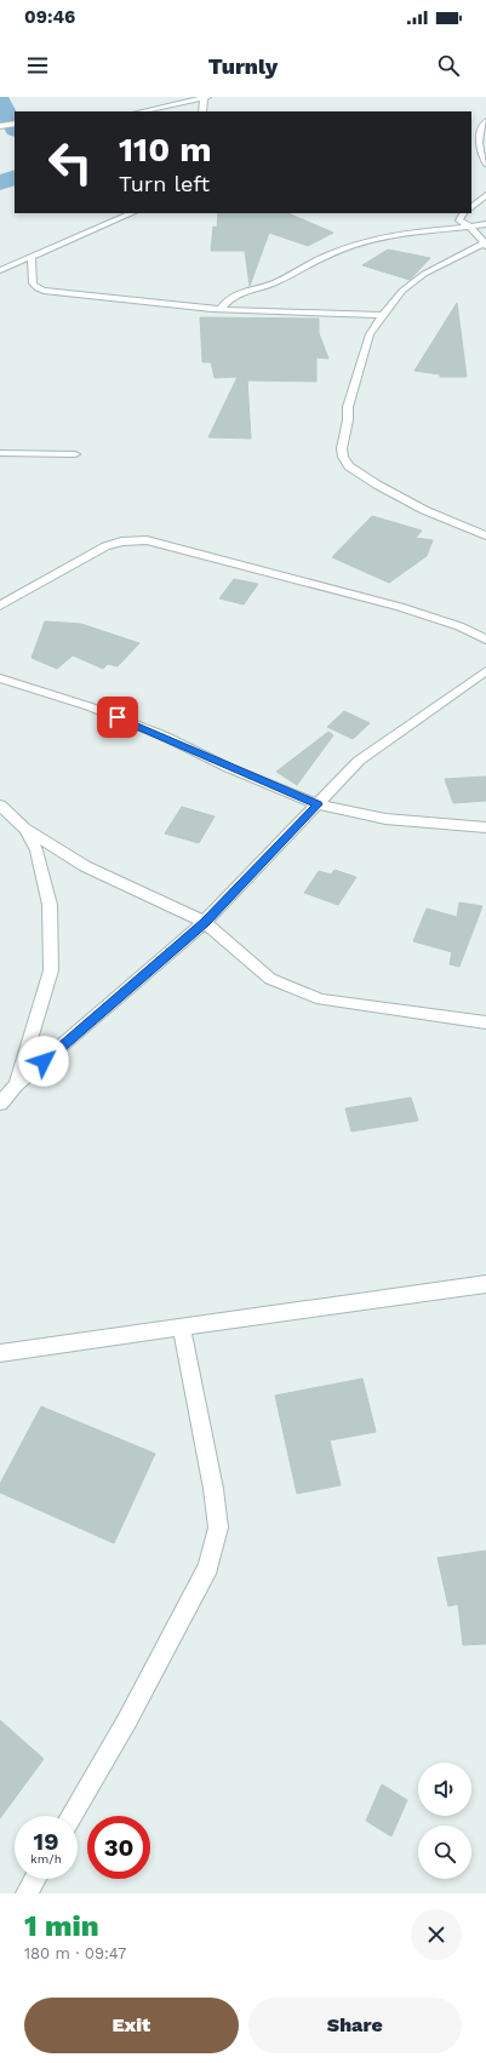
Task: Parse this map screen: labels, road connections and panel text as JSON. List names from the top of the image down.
{
  "page": {
    "status": "09:46",
    "header": "Turnly",
    "turn": ["110 m", "Turn left"],
    "speed": "19 km/h",
    "limit": "30",
    "heading": ["1 min", "180 m · 09:47"],
    "buttons": ["Exit", "Share"]
  }
}
